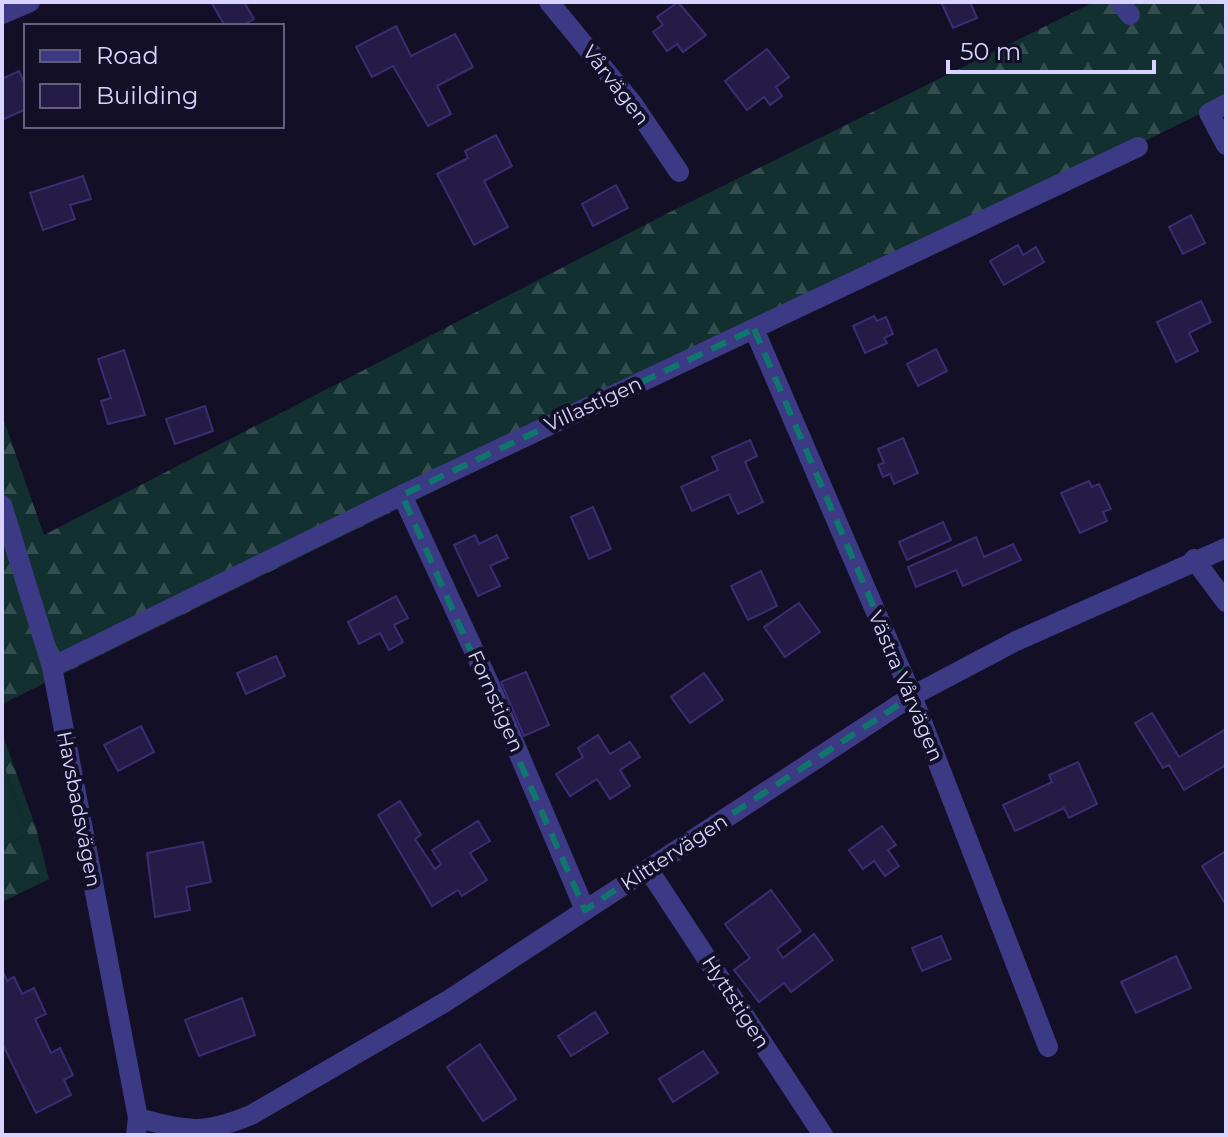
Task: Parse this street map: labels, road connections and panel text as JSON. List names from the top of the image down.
{
  "streets": {
    "street": [
      "Vårvägen",
      "Villastigen",
      "Västra Vårvägen",
      "Fornstigen",
      "Havsbadsvägen",
      "Klittervägen",
      "Hyttstigen"
    ]
  },
  "crossings": [
    ["Villastigen", "Västra Vårvägen"],
    ["Villastigen", "Fornstigen"],
    ["Villastigen", "Havsbadsvägen"],
    ["Västra Vårvägen", "Klittervägen"],
    ["Fornstigen", "Klittervägen"],
    ["Havsbadsvägen", "Klittervägen"],
    ["Klittervägen", "Hyttstigen"]
  ],
  "legend": ["Road", "Building"],
  "scale_bar": "50 m"
}
